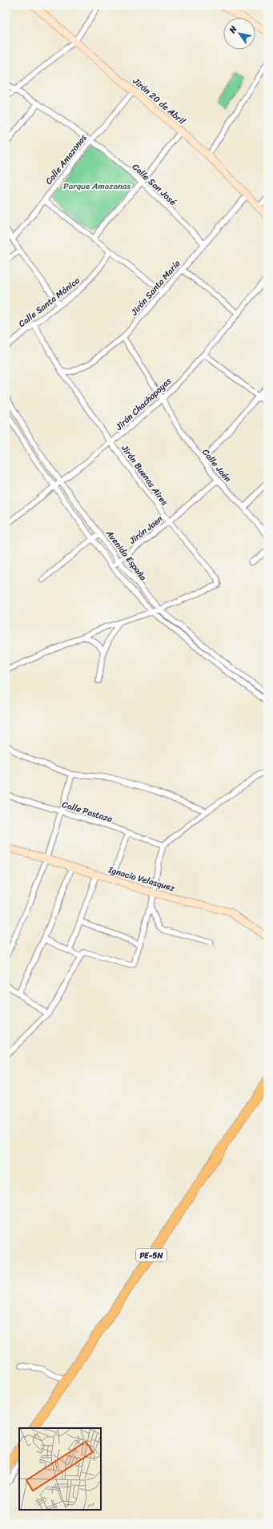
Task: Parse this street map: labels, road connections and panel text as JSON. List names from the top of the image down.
{
  "streets": {
    "highway": ["PE-5N"],
    "main road": ["Jirón 20 de Abril", "Ignacia Velasquez"],
    "street": [
      "Calle Amazonas",
      "Calle San José",
      "Jirón Santa María",
      "Calle Santa Mónica",
      "Jirón Chachapoyas",
      "Calle Jaén",
      "Jirón Buenos Aires",
      "Jirón Jaen",
      "Avenida España",
      "Calle Pastaza"
    ]
  },
  "crossings": [
    ["Jirón 20 de Abril", "Calle Amazonas"],
    ["Jirón 20 de Abril", "Jirón Santa María"],
    ["Calle Amazonas", "Calle San José"],
    ["Calle San José", "Jirón Santa María"],
    ["Jirón Santa María", "Calle Jaén"],
    ["Jirón Santa María", "Jirón Buenos Aires"],
    ["Calle Santa Mónica", "Jirón Buenos Aires"],
    ["Jirón Chachapoyas", "Calle Jaén"],
    ["Jirón Chachapoyas", "Jirón Buenos Aires"],
    ["Jirón Chachapoyas", "Avenida España"],
    ["Calle Jaén", "Jirón Jaen"],
    ["Jirón Buenos Aires", "Jirón Jaen"],
    ["Jirón Buenos Aires", "Avenida España"],
    ["Jirón Jaen", "Avenida España"]
  ],
  "parks": ["Parque Amazonas"],
  "north": "top left"
}
